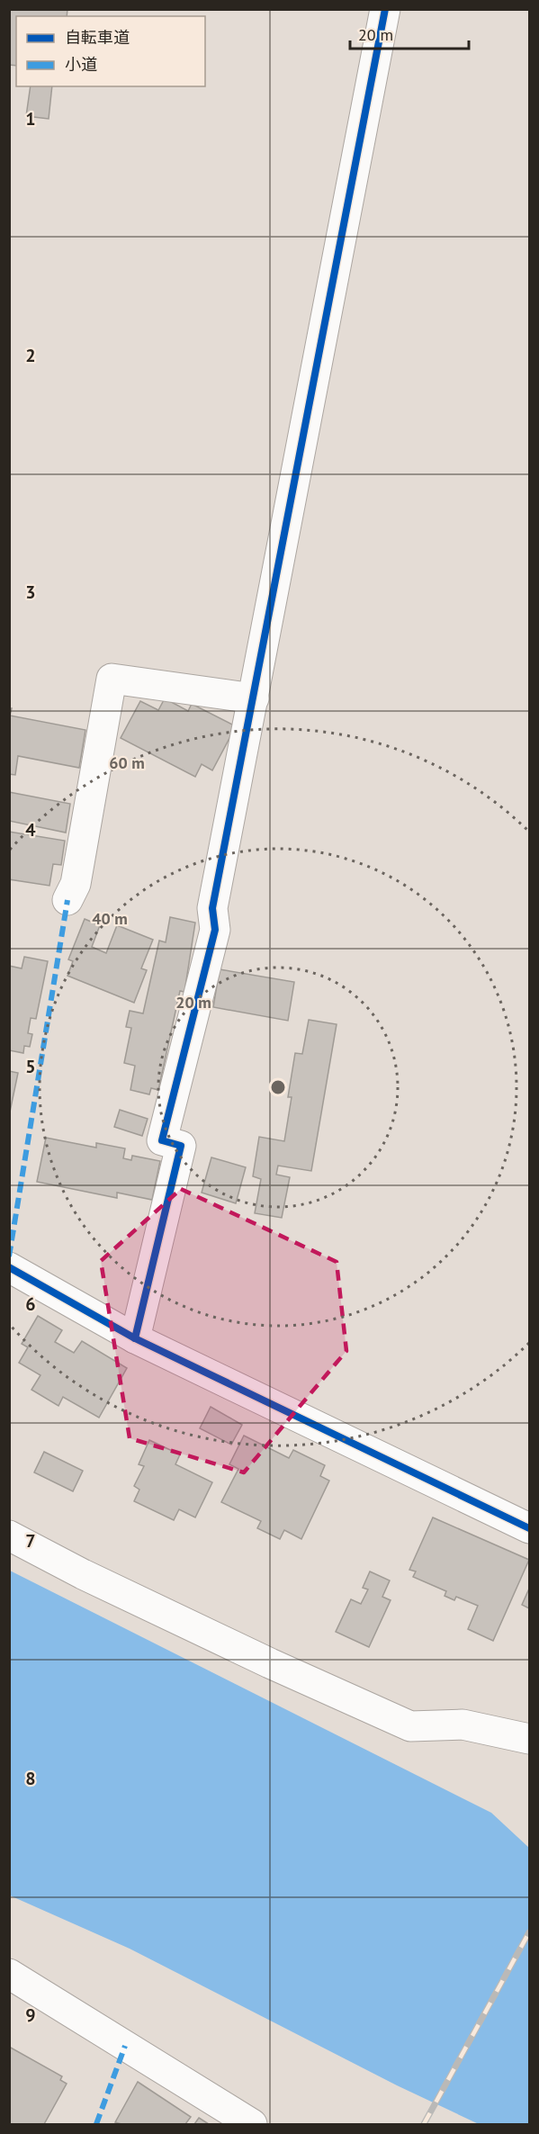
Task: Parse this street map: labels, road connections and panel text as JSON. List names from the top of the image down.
{
  "legend": ["自転車道", "小道"],
  "scale_bar": "20 m",
  "grid": {
    "rows": [
      "1",
      "2",
      "3",
      "4",
      "5",
      "6",
      "7",
      "8",
      "9"
    ]
  },
  "rings": ["60 m", "40 m", "20 m"]
}
